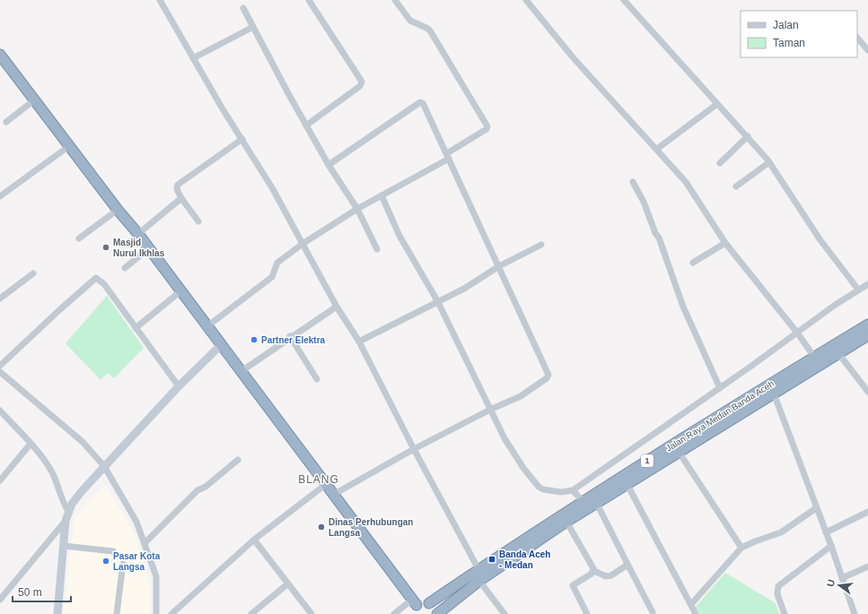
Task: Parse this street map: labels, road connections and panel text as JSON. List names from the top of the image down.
{
  "streets": {
    "highway": ["Jalan Raya Medan Banda Aceh", "1"]
  },
  "districts": ["BLANG"],
  "places": {
    "other": [
      "Masjid Nurul Ikhlas",
      "Partner Elektra",
      "Dinas Perhubungan Langsa",
      "Pasar Kota Langsa"
    ],
    "transit": ["Banda Aceh - Medan"]
  },
  "legend": ["Jalan", "Taman"],
  "scale_bar": "50 m",
  "north": "left"
}
